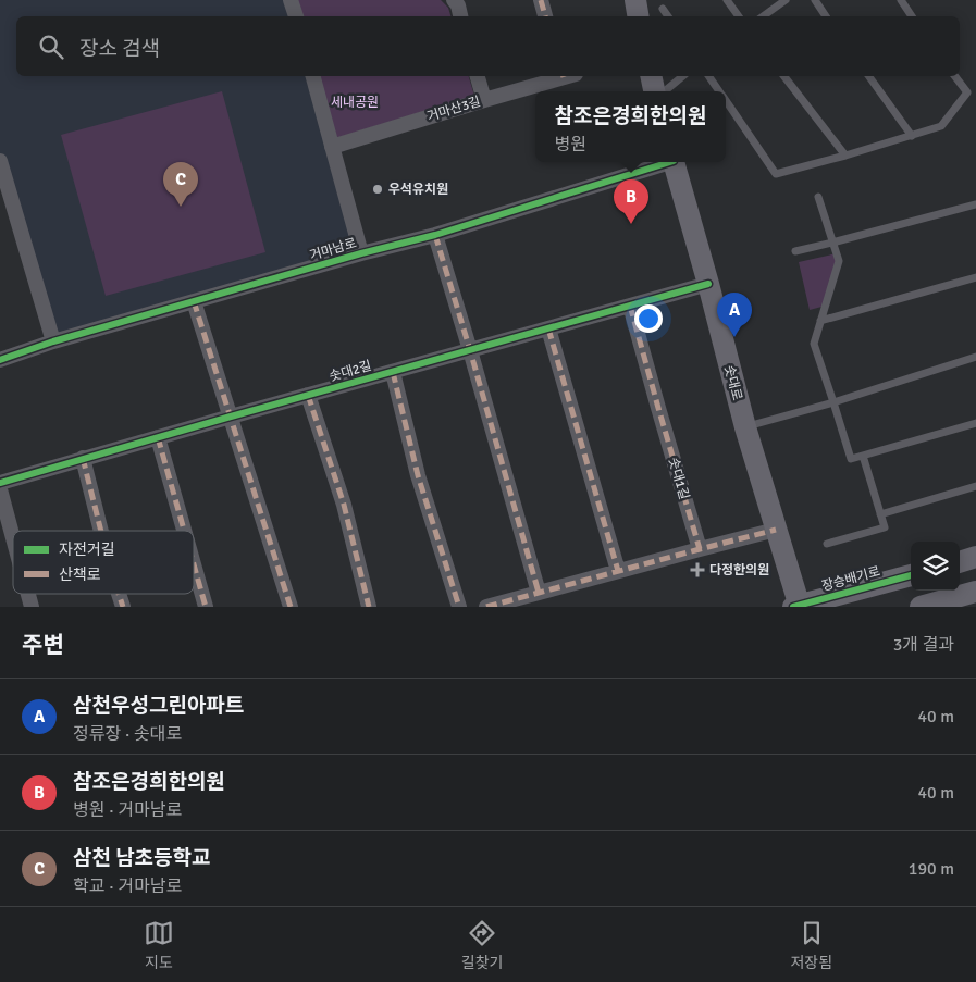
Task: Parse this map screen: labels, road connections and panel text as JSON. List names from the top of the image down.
{
  "streets": {
    "street": [
      "거마산3길",
      "거마남로",
      "솟대2길",
      "솟대로",
      "솟대1길",
      "장승배기로"
    ]
  },
  "crossings": [
    ["솟대2길", "솟대로"],
    ["솟대2길", "솟대1길"],
    ["솟대로", "장승배기로"]
  ],
  "parks": ["세내공원"],
  "places": {
    "other": ["우석유치원"],
    "health": ["다정한의원"]
  },
  "legend": ["자전거길", "산책로"],
  "page": {
    "search": "장소 검색",
    "popup": ["참조은경희한의원", "병원"],
    "pins": ["C", "B", "A"],
    "heading": ["주변", "3개 결과"],
    "list": [
      {
        "mark": "A",
        "name": "삼천우성그린아파트",
        "note": "정류장 · 솟대로",
        "value": "40 m"
      },
      {
        "mark": "B",
        "name": "참조은경희한의원",
        "note": "병원 · 거마남로",
        "value": "40 m"
      },
      {
        "mark": "C",
        "name": "삼천 남초등학교",
        "note": "학교 · 거마남로",
        "value": "190 m"
      }
    ],
    "nav": ["지도", "길찾기", "저장됨"]
  }
}
